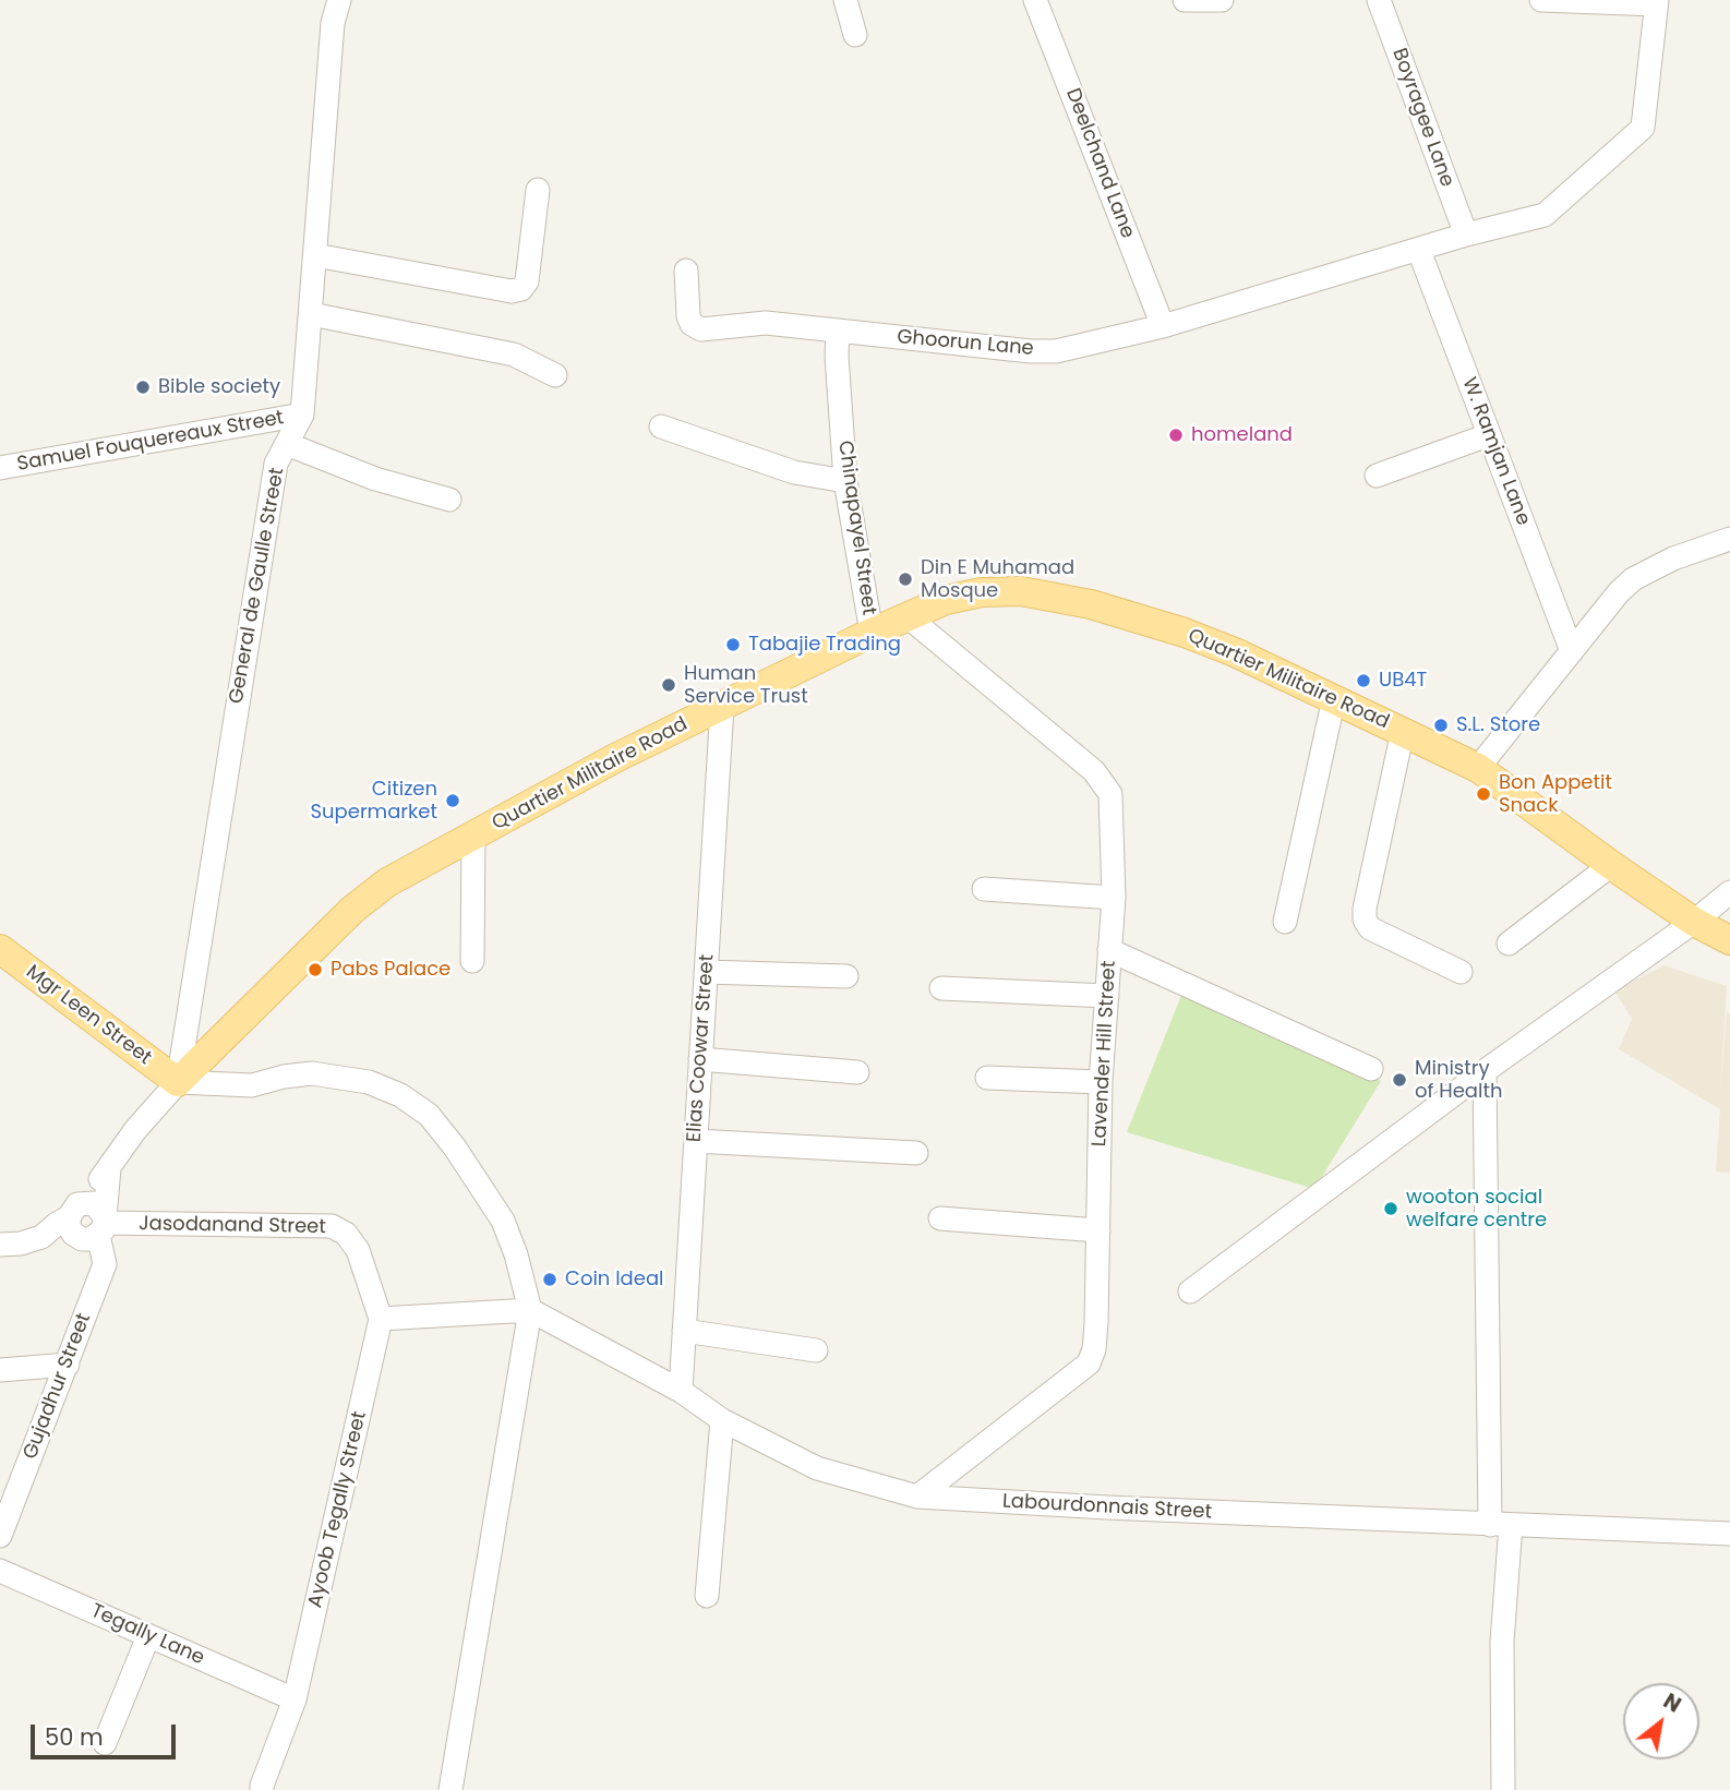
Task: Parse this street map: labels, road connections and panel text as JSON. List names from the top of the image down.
{
  "streets": {
    "main road": ["Quartier Militaire Road", "Mgr Leen Street"],
    "street": [
      "Boyragee Lane",
      "Deelchand Lane",
      "Ghoorun Lane",
      "Samuel Fouquereaux Street",
      "W. Ramjan Lane",
      "Chinapayel Street",
      "General de Gaulle Street",
      "Elias Coowar Street",
      "Lavender Hill Street",
      "Jasodanand Street",
      "Gujadhur Street",
      "Labourdonnais Street",
      "Ayoob Tegally Street",
      "Tegally Lane"
    ]
  },
  "crossings": [
    ["Boyragee Lane", "Ghoorun Lane"],
    ["Deelchand Lane", "Ghoorun Lane"],
    ["Ghoorun Lane", "W. Ramjan Lane"],
    ["Ghoorun Lane", "Chinapayel Street"],
    ["Samuel Fouquereaux Street", "General de Gaulle Street"],
    ["Chinapayel Street", "Quartier Militaire Road"],
    ["General de Gaulle Street", "Quartier Militaire Road"],
    ["General de Gaulle Street", "Mgr Leen Street"],
    ["Quartier Militaire Road", "Mgr Leen Street"],
    ["Quartier Militaire Road", "Elias Coowar Street"],
    ["Quartier Militaire Road", "Lavender Hill Street"],
    ["Quartier Militaire Road", "Jasodanand Street"],
    ["Quartier Militaire Road", "Gujadhur Street"],
    ["Elias Coowar Street", "Labourdonnais Street"],
    ["Lavender Hill Street", "Labourdonnais Street"],
    ["Jasodanand Street", "Gujadhur Street"],
    ["Jasodanand Street", "Ayoob Tegally Street"],
    ["Ayoob Tegally Street", "Tegally Lane"]
  ],
  "places": [
    "Bible society",
    "homeland",
    "Din E Muhamad Mosque",
    "Tabajie Trading",
    "UB4T",
    "Human Service Trust",
    "S.L. Store",
    "Bon Appetit Snack",
    "Citizen Supermarket",
    "Pabs Palace",
    "Ministry of Health",
    "wooton social welfare centre",
    "Coin Ideal"
  ],
  "scale_bar": "50 m",
  "north": "top right"
}
